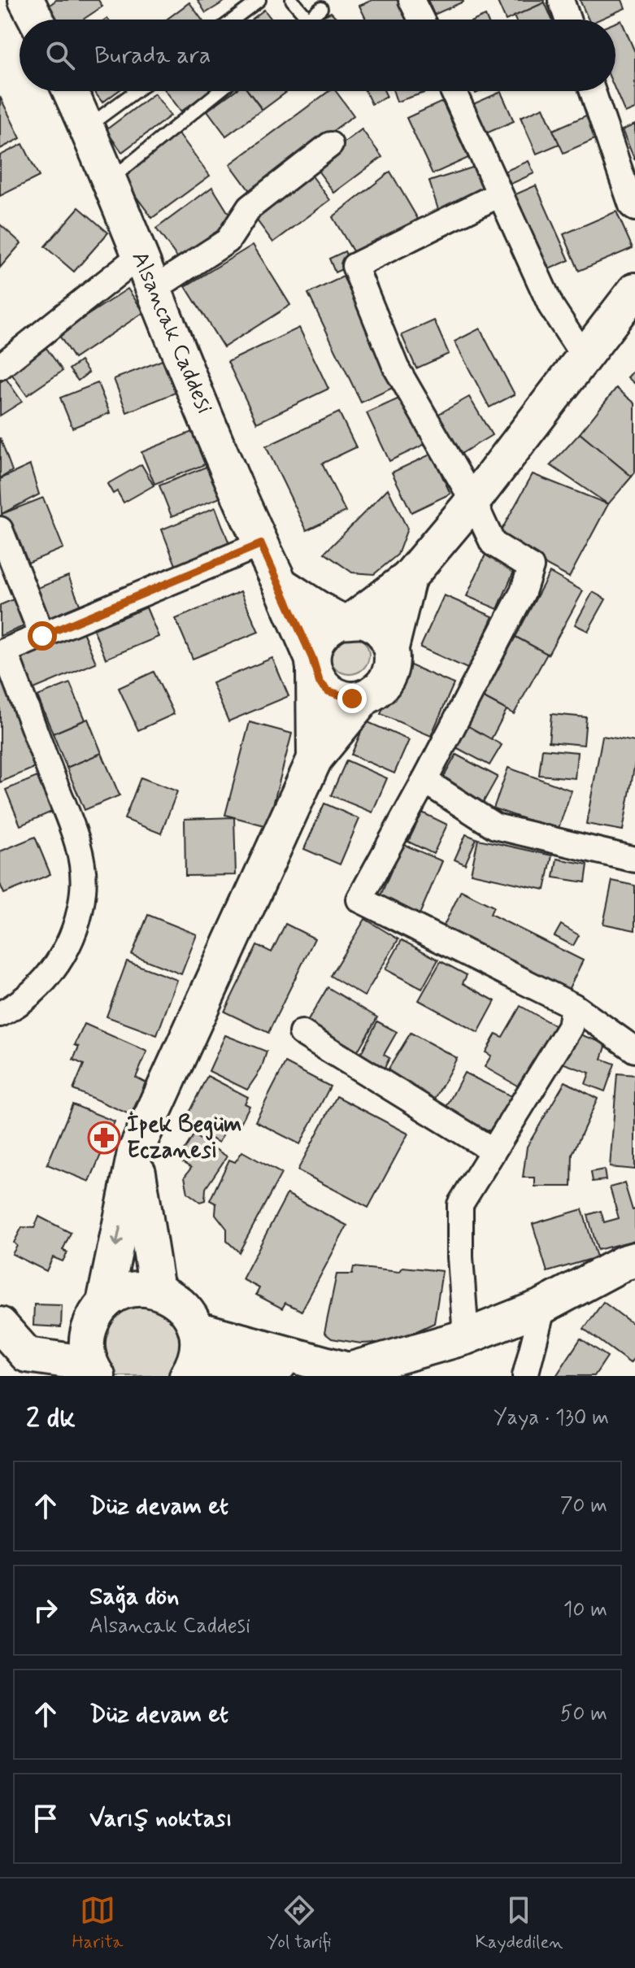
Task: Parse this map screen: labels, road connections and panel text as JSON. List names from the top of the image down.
{
  "streets": {
    "main road": ["Alsancak Caddesi"]
  },
  "places": {
    "pharmacy": ["İpek Begüm Eczanesi"]
  },
  "page": {
    "search": "Burada ara",
    "heading": ["2 dk", "Yaya · 130 m"],
    "list": [
      ["Düz devam et", "70 m"],
      ["Sağa dön", "Alsancak Caddesi", "10 m"],
      ["Düz devam et", "50 m"],
      "Varış noktası"
    ],
    "nav": ["Harita", "Yol tarifi", "Kaydedilen"]
  }
}
